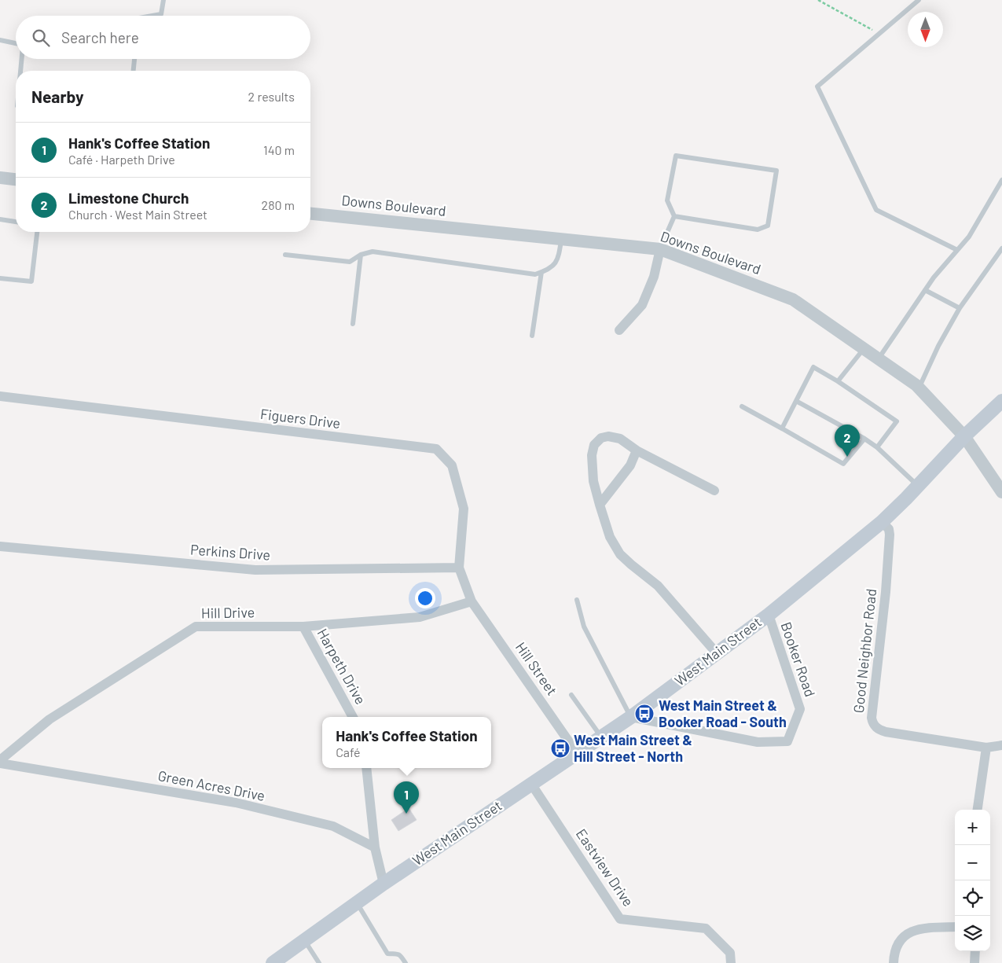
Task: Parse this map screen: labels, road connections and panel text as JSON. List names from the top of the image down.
{
  "streets": {
    "main road": ["West Main Street"],
    "street": [
      "Downs Boulevard",
      "Figuers Drive",
      "Perkins Drive",
      "Hill Drive",
      "Good Neighbor Road",
      "Booker Road",
      "Harpeth Drive",
      "Hill Street",
      "Green Acres Drive",
      "Eastview Drive"
    ]
  },
  "crossings": [
    ["Downs Boulevard", "West Main Street"],
    ["Figuers Drive", "Perkins Drive"],
    ["Figuers Drive", "Hill Drive"],
    ["Figuers Drive", "Hill Street"],
    ["Hill Drive", "Harpeth Drive"],
    ["Hill Drive", "Hill Street"],
    ["Hill Drive", "Green Acres Drive"],
    ["Good Neighbor Road", "West Main Street"],
    ["West Main Street", "Booker Road"],
    ["West Main Street", "Hill Street"],
    ["West Main Street", "Eastview Drive"]
  ],
  "places": {
    "bus stop": ["West Main Street & Booker Road - South", "West Main Street & Hill Street - North"]
  },
  "north": "bottom",
  "page": {
    "search": "Search here",
    "heading": ["Nearby", "2 results"],
    "list": [
      {
        "mark": "1",
        "name": "Hank's Coffee Station",
        "note": "Café · Harpeth Drive",
        "value": "140 m"
      },
      {
        "mark": "2",
        "name": "Limestone Church",
        "note": "Church · West Main Street",
        "value": "280 m"
      }
    ],
    "pins": ["2", "1"],
    "popup": ["Hank's Coffee Station", "Café"],
    "map_buttons": ["+", "−"]
  }
}
